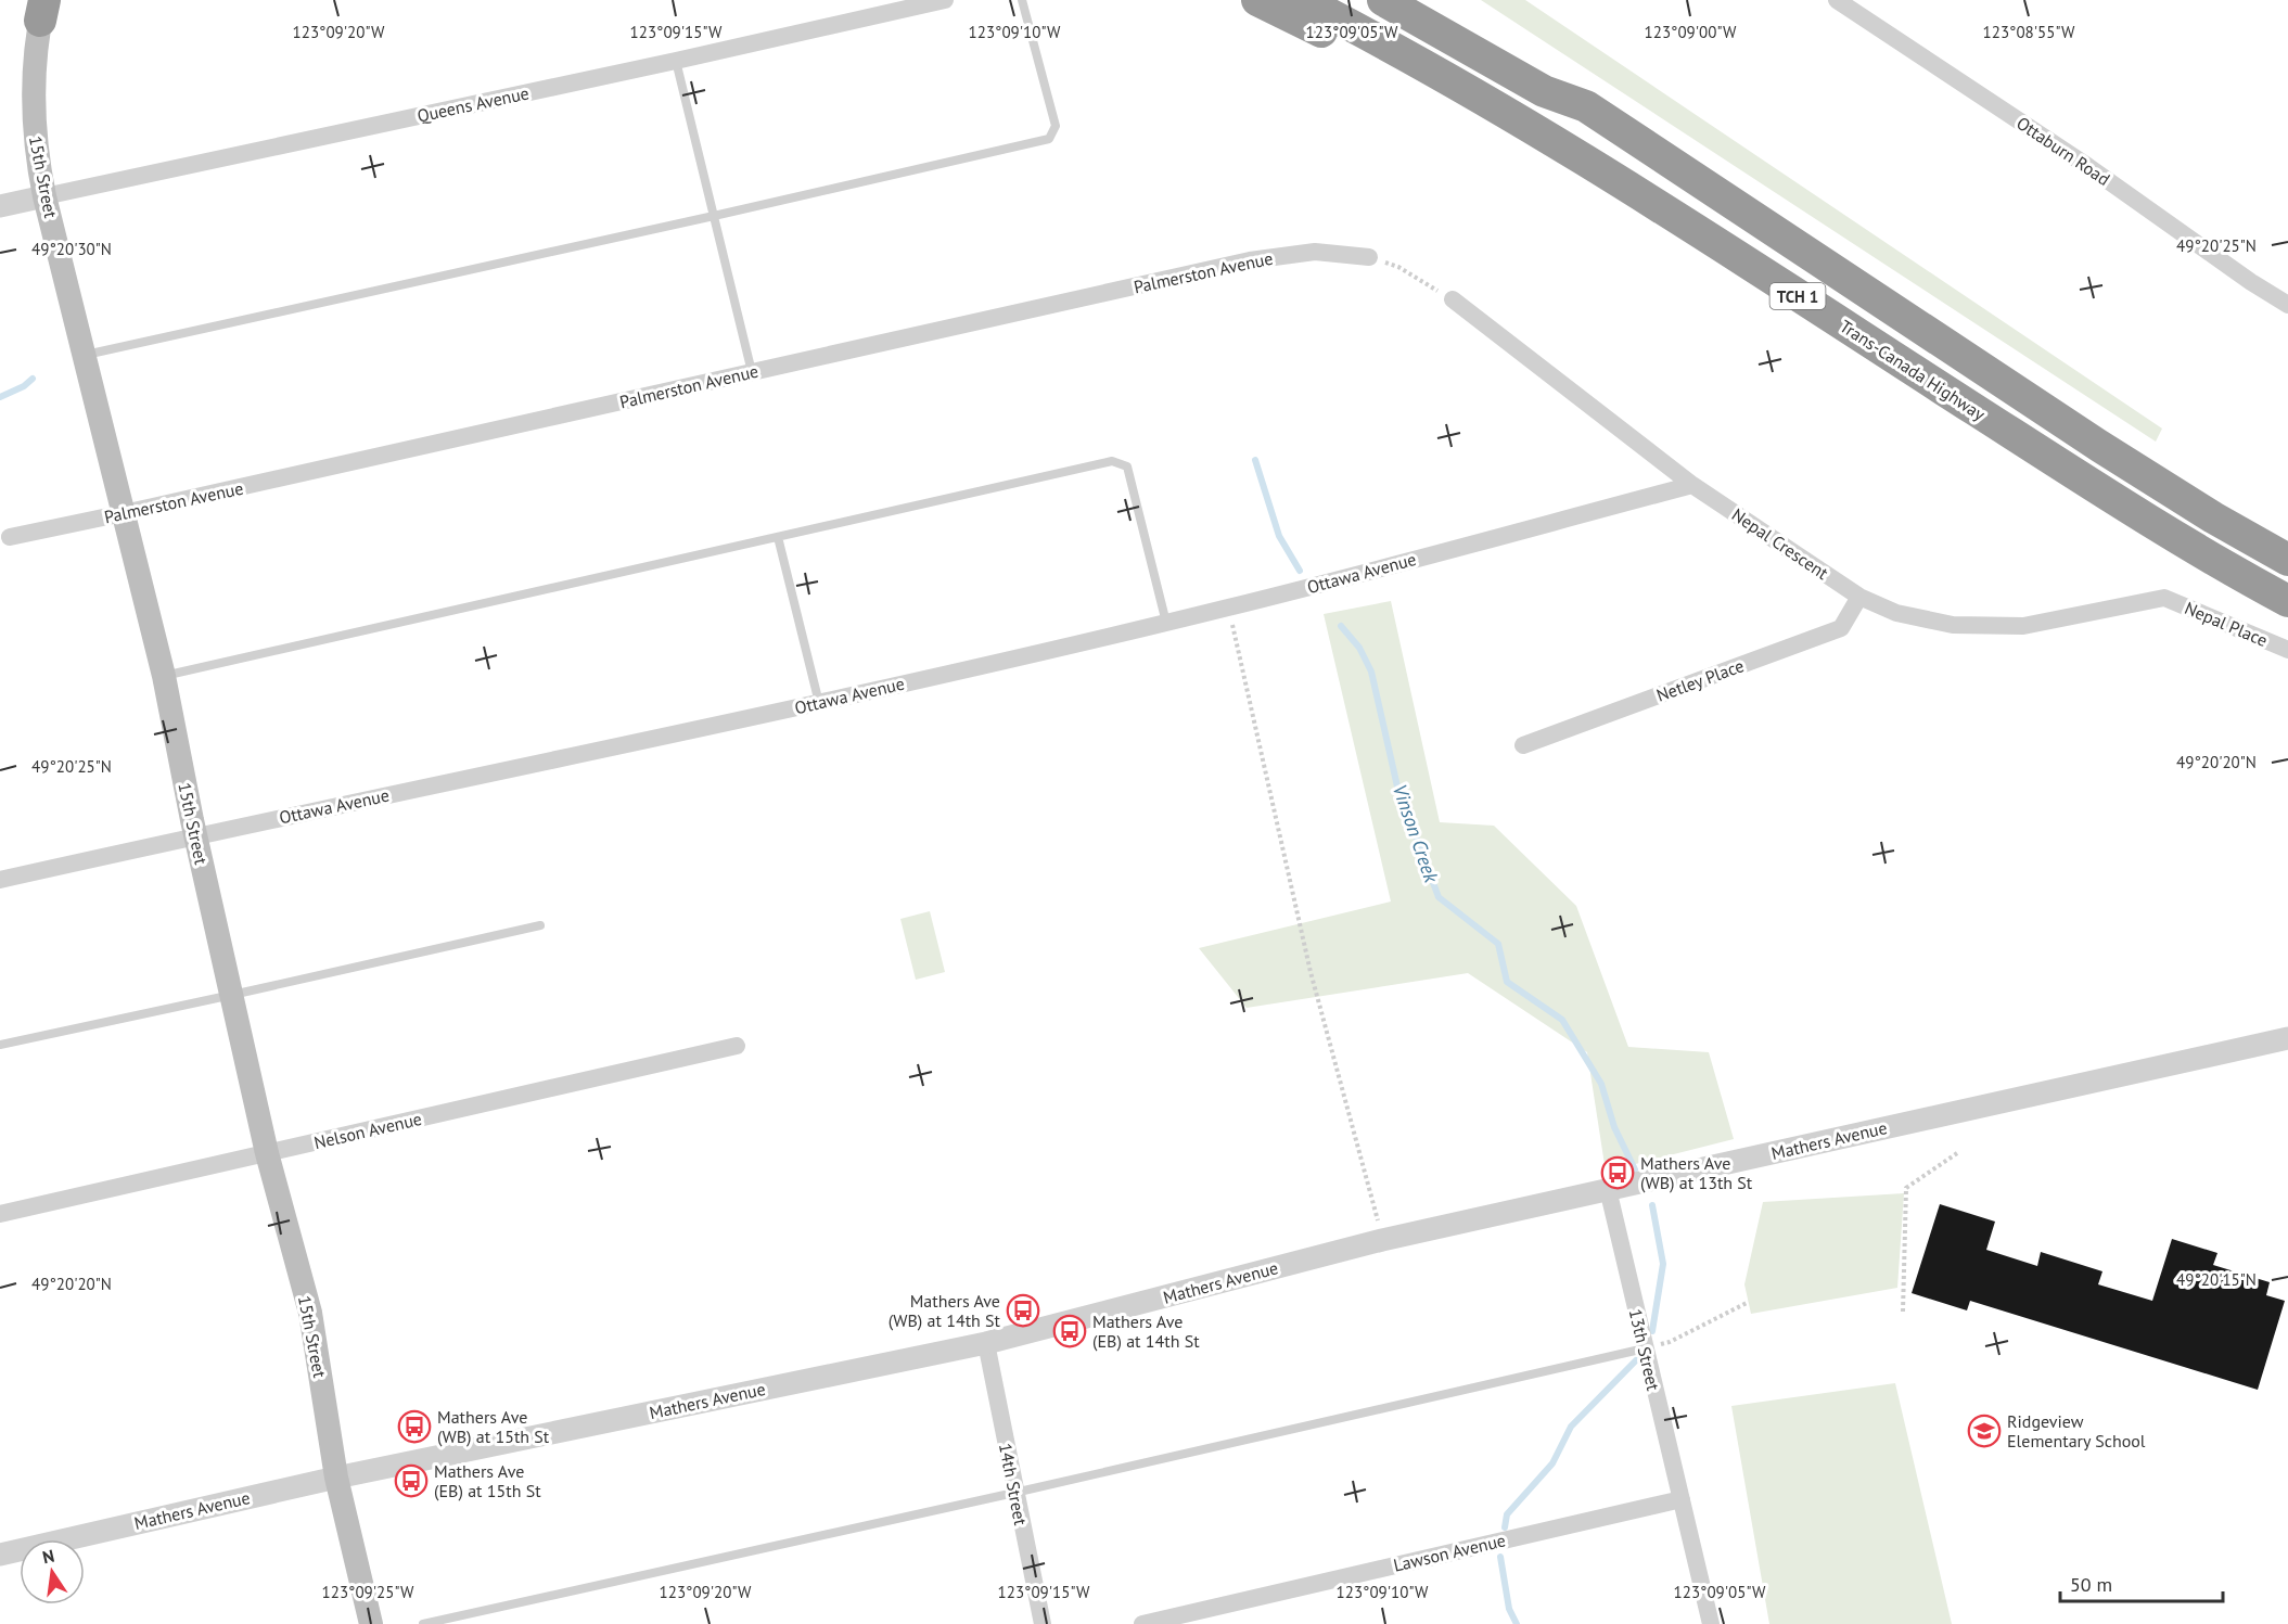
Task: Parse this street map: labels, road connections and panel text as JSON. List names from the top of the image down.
{
  "streets": {
    "highway": ["TCH 1", "Trans-Canada Highway"],
    "main road": ["15th Street"],
    "street": [
      "Queens Avenue",
      "Ottaburn Road",
      "Palmerston Avenue",
      "Nepal Crescent",
      "Ottawa Avenue",
      "Nepal Place",
      "Netley Place",
      "Nelson Avenue",
      "Mathers Avenue",
      "13th Street",
      "14th Street",
      "Lawson Avenue"
    ]
  },
  "crossings": [
    ["Queens Avenue", "15th Street"],
    ["15th Street", "Palmerston Avenue"],
    ["15th Street", "Ottawa Avenue"],
    ["15th Street", "Nelson Avenue"],
    ["15th Street", "Mathers Avenue"],
    ["Nepal Crescent", "Ottawa Avenue"],
    ["Nepal Crescent", "Nepal Place"],
    ["Nepal Crescent", "Netley Place"],
    ["Mathers Avenue", "13th Street"],
    ["Mathers Avenue", "14th Street"],
    ["13th Street", "Lawson Avenue"]
  ],
  "water": ["Vinson Creek"],
  "places": {
    "bus stop": [
      "Mathers Ave (WB) at 13th St",
      "Mathers Ave (WB) at 14th St",
      "Mathers Ave (EB) at 14th St",
      "Mathers Ave (WB) at 15th St",
      "Mathers Ave (EB) at 15th St"
    ],
    "school or university": ["Ridgeview Elementary School"]
  },
  "scale_bar": "50 m",
  "north": "top",
  "coordinates": [
    "123°09'20\"W",
    "123°09'15\"W",
    "123°09'10\"W",
    "123°09'05\"W",
    "123°09'00\"W",
    "123°08'55\"W",
    "49°20'25\"N",
    "49°20'30\"N",
    "49°20'20\"N",
    "49°20'15\"N",
    "123°09'25\"W"
  ]
}
